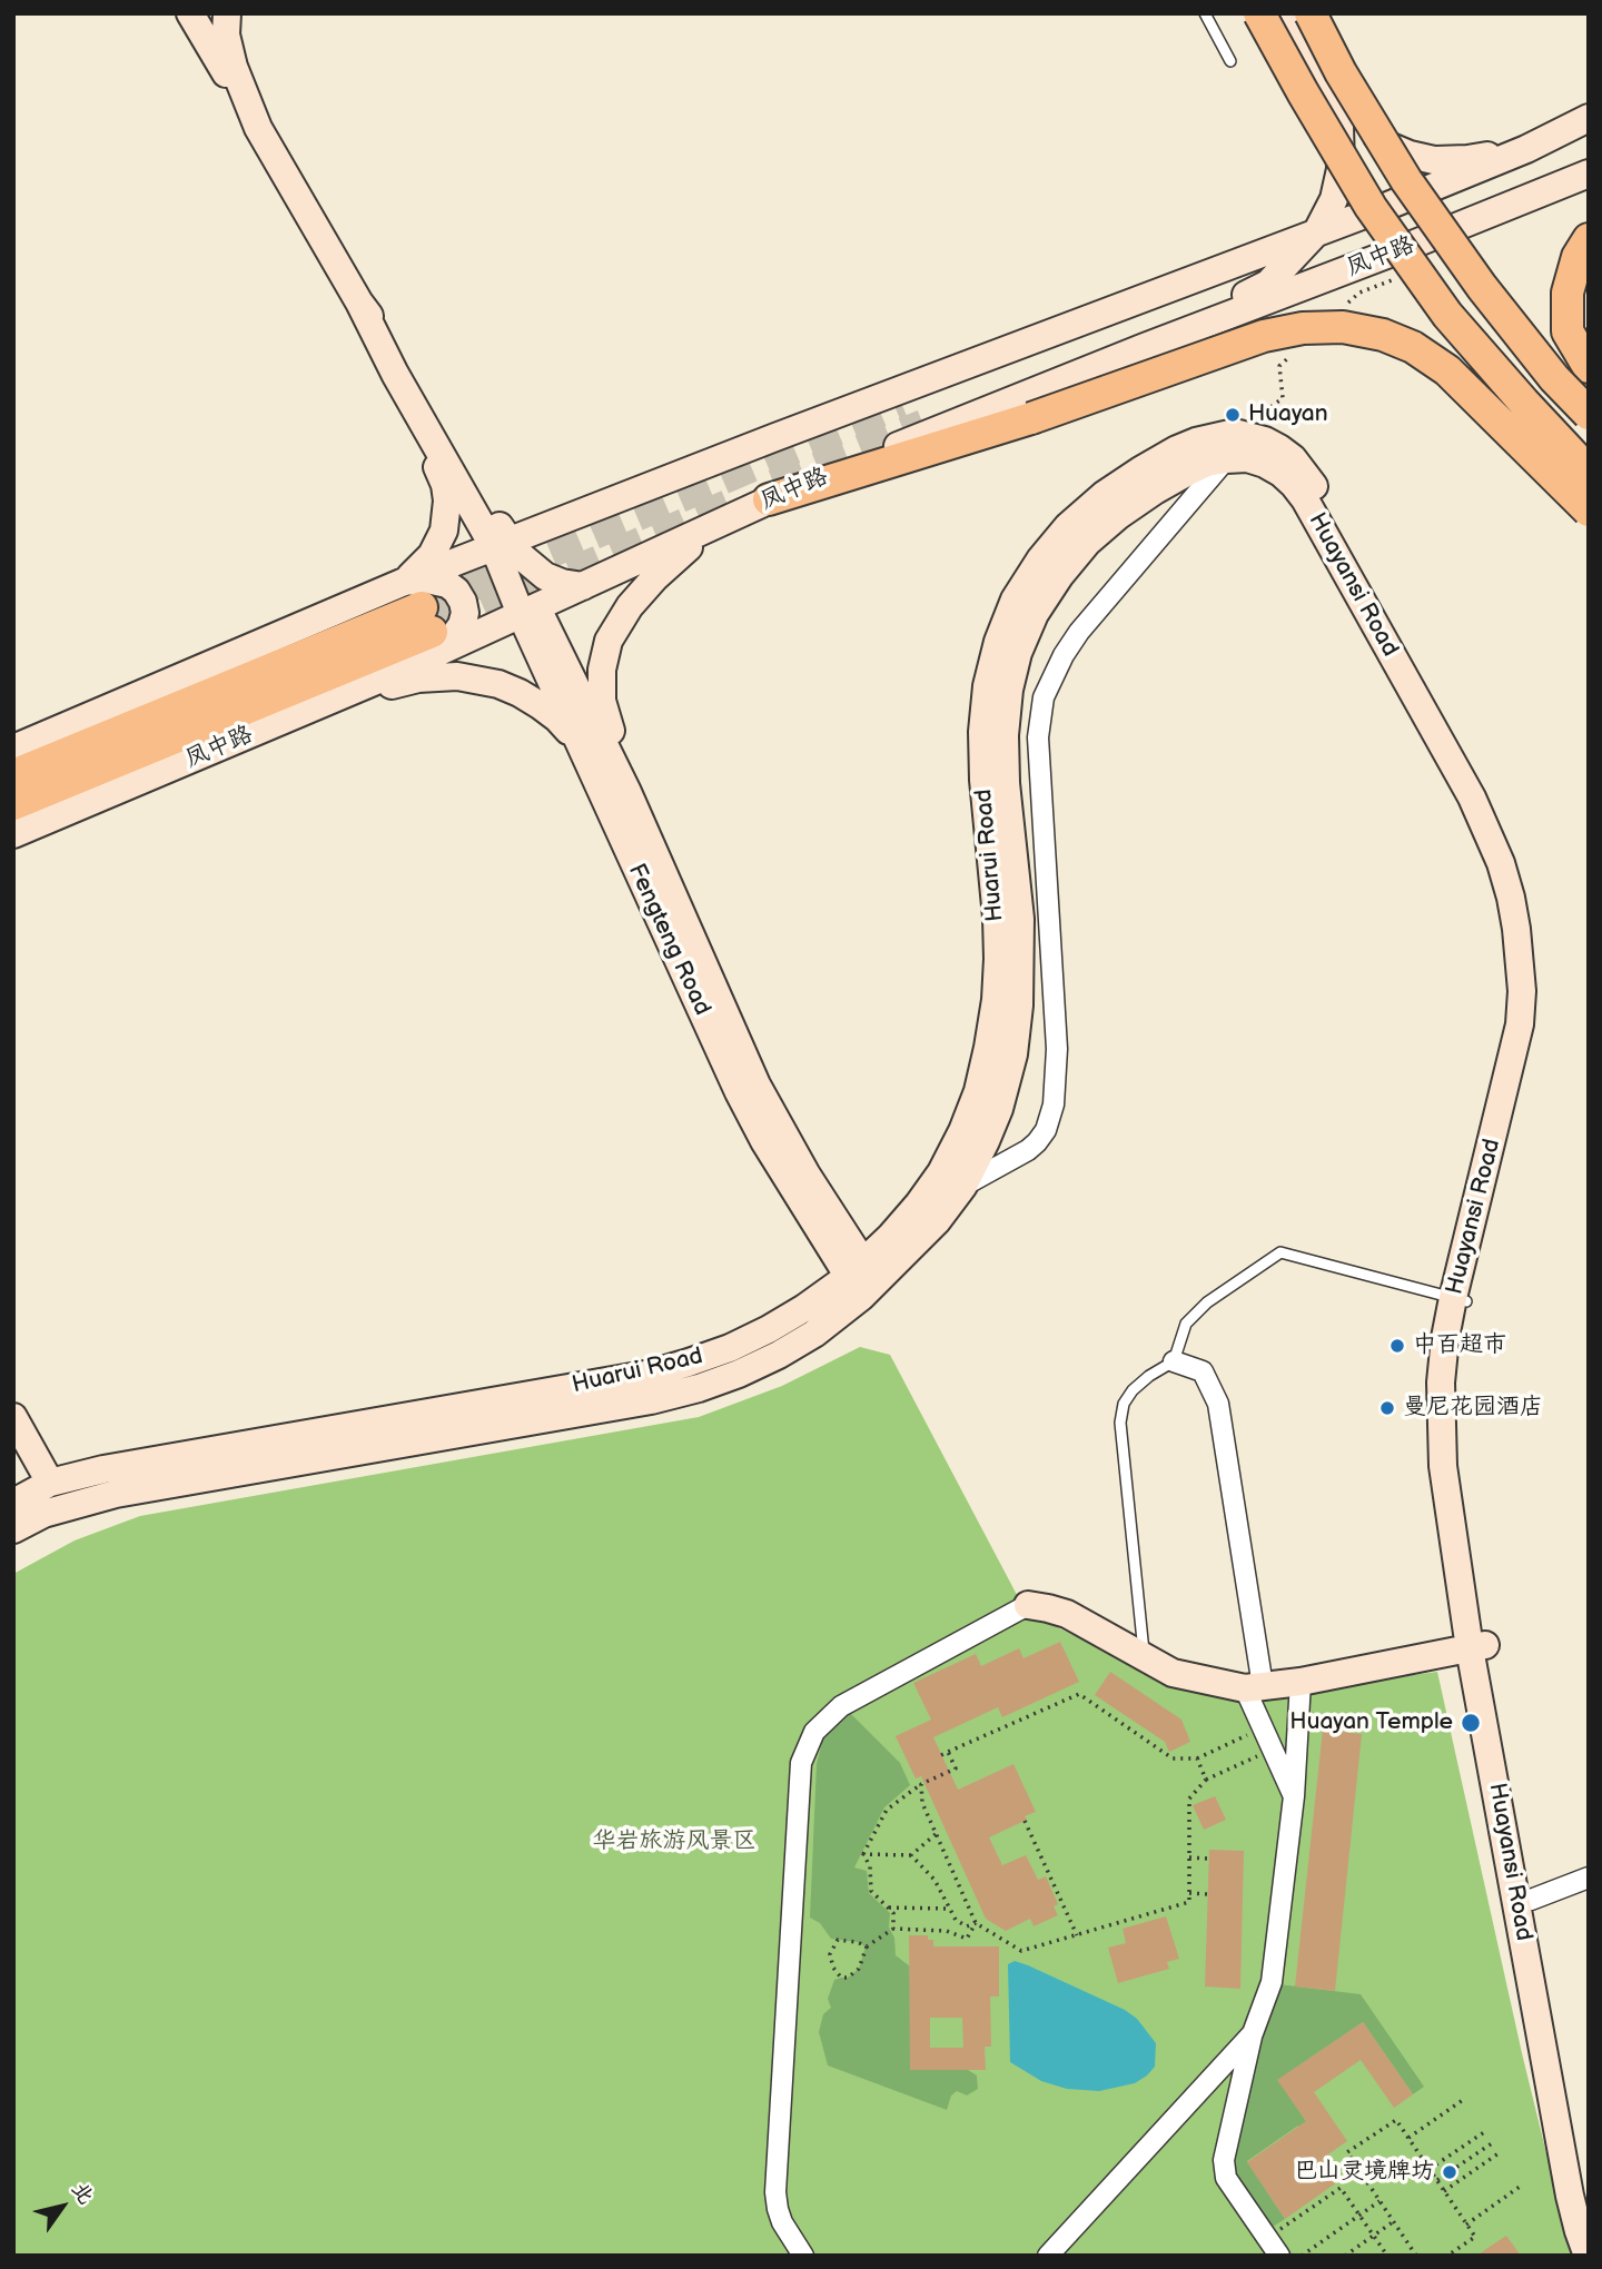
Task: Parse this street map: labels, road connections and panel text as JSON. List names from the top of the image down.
{
  "streets": {
    "street": [
      "凤中路",
      "Huayansi Road",
      "Huarui Road",
      "Fengteng Road"
    ]
  },
  "crossings": [
    ["凤中路", "Fengteng Road"],
    ["Huayansi Road", "Huarui Road"],
    ["Huarui Road", "Fengteng Road"]
  ],
  "parks": ["华岩旅游风景区"],
  "places": [
    "Huayan",
    "中百超市",
    "曼尼花园酒店",
    "Huayan Temple",
    "巴山灵境牌坊"
  ],
  "north": "top right"
}
